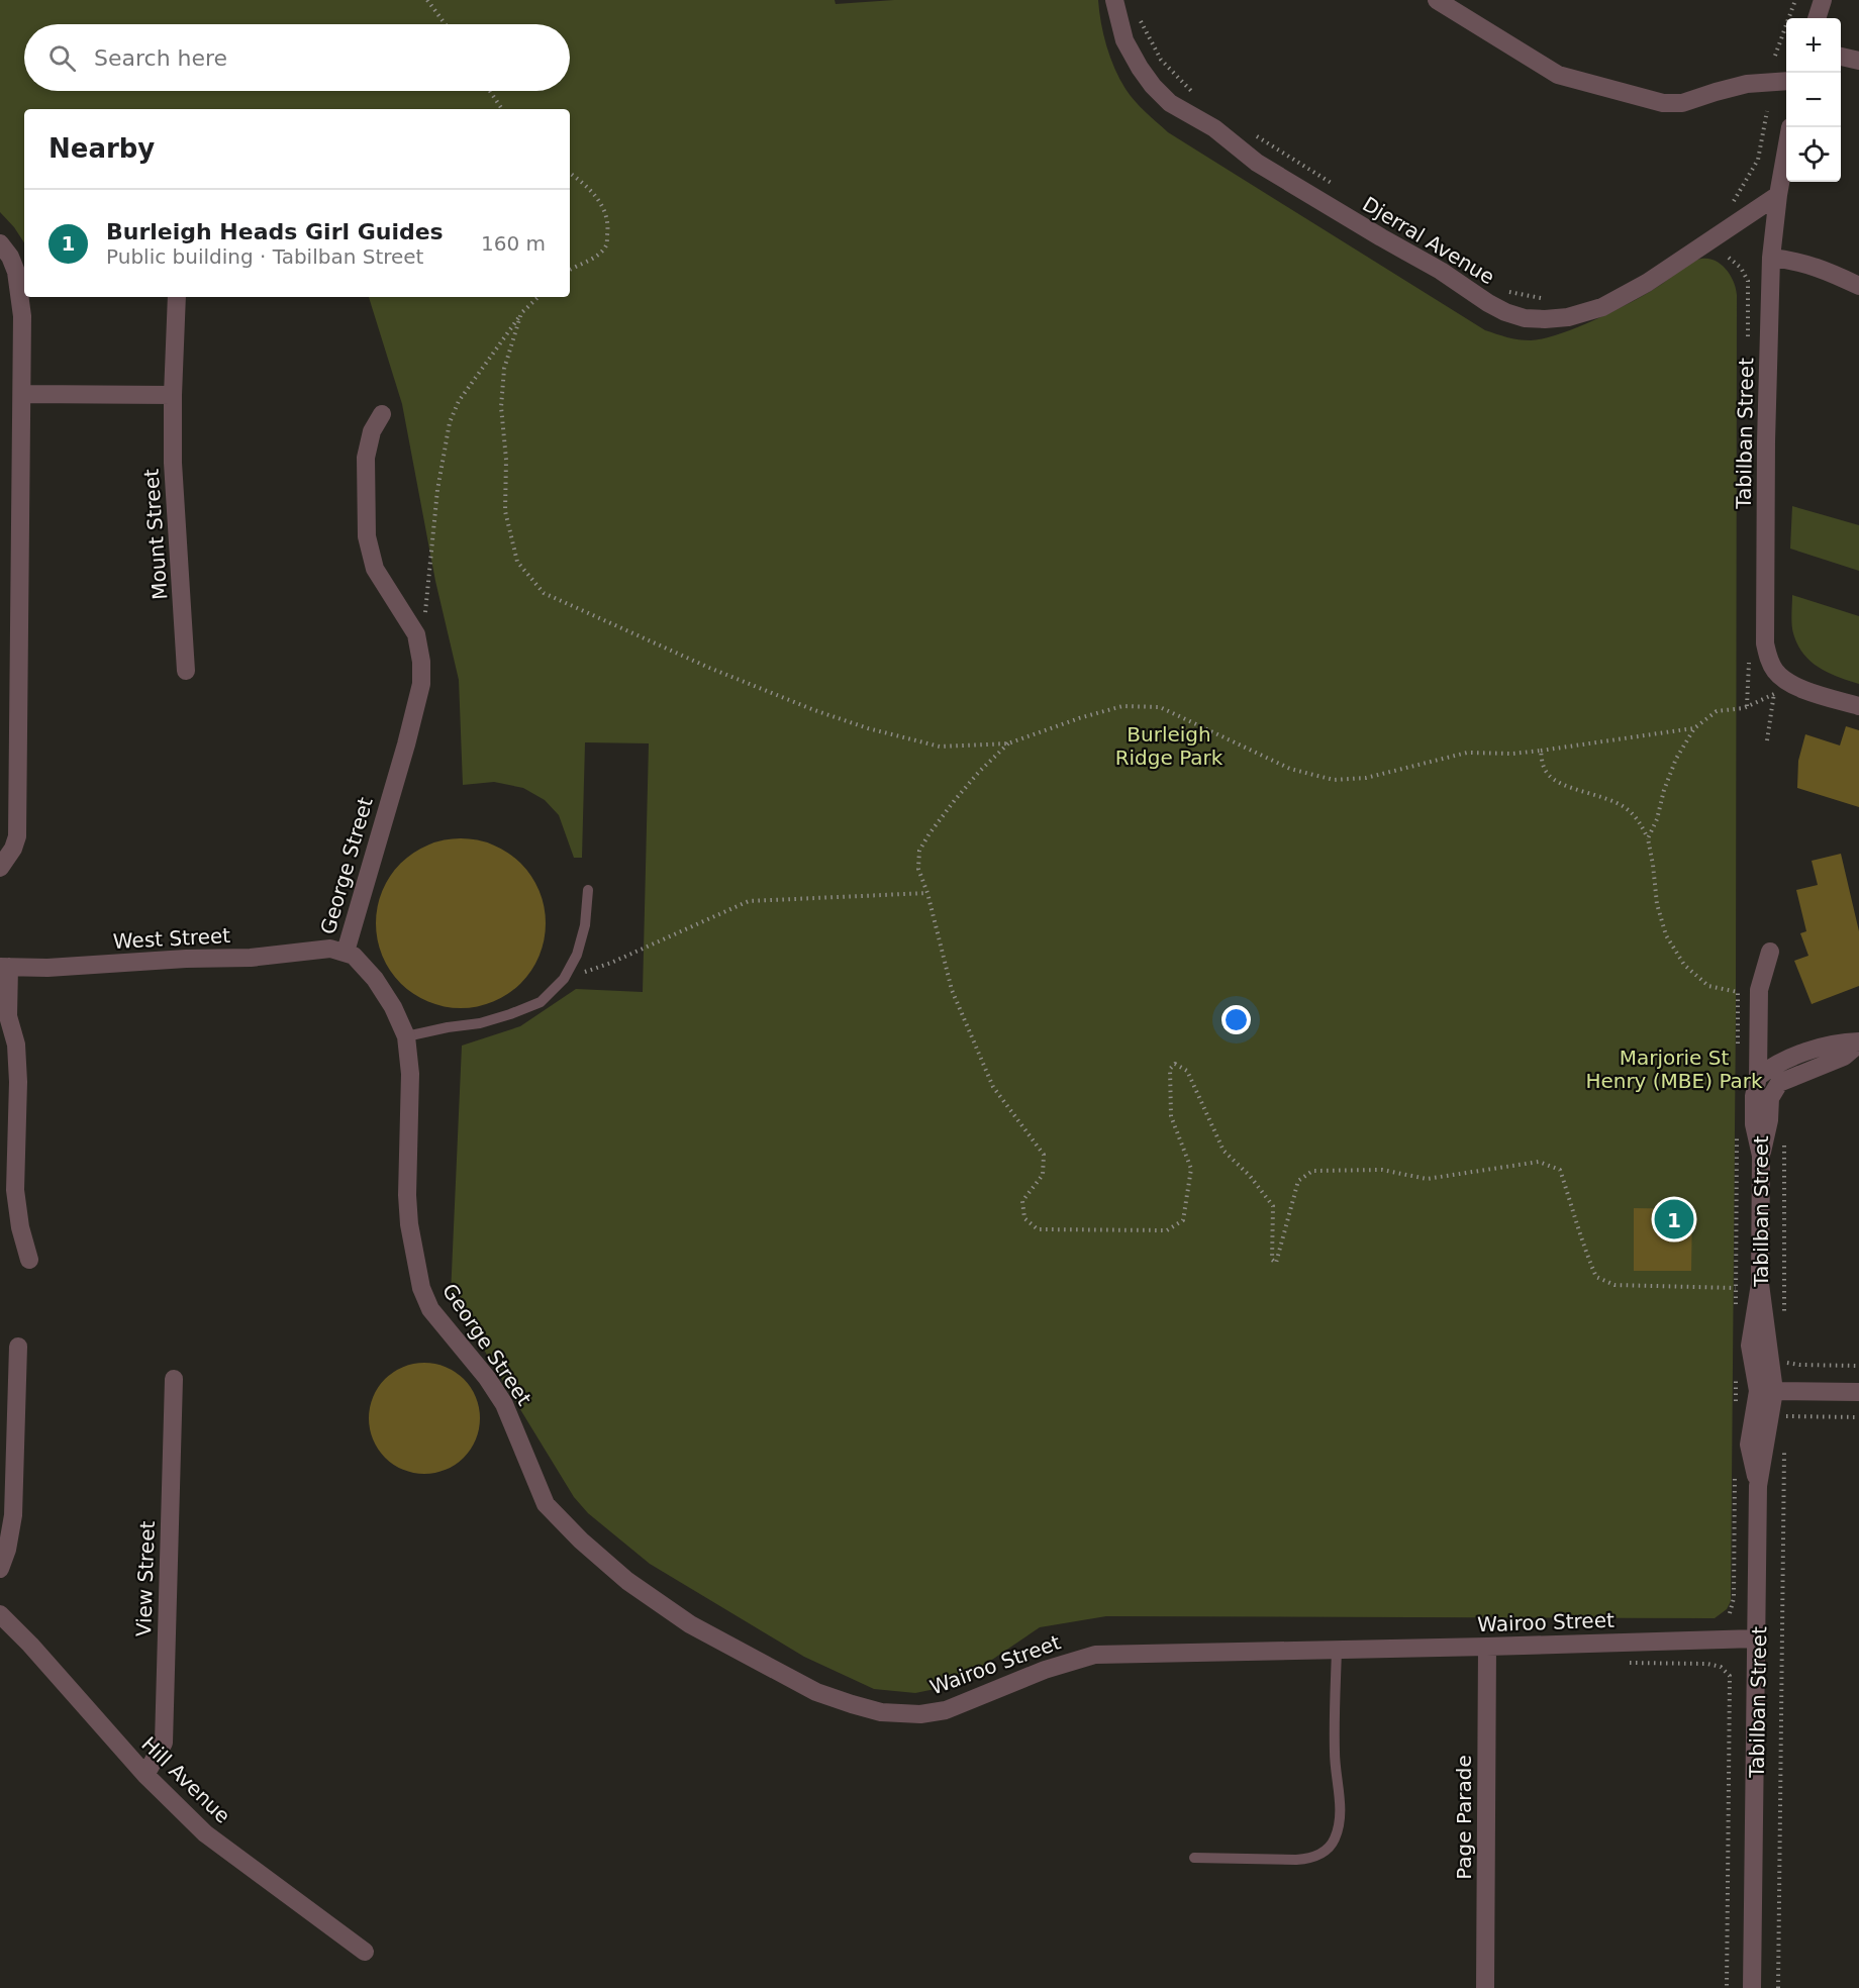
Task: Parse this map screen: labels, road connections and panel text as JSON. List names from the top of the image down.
{
  "streets": {
    "street": [
      "Djerral Avenue",
      "Tabilban Street",
      "Mount Street",
      "George Street",
      "West Street",
      "View Street",
      "Wairoo Street",
      "Hill Avenue",
      "Page Parade"
    ]
  },
  "crossings": [
    ["Djerral Avenue", "Tabilban Street"],
    ["Tabilban Street", "Wairoo Street"],
    ["George Street", "West Street"],
    ["George Street", "Wairoo Street"],
    ["View Street", "Hill Avenue"],
    ["Wairoo Street", "Page Parade"]
  ],
  "parks": ["Burleigh Ridge Park", "Marjorie St Henry (MBE) Park"],
  "page": {
    "map_buttons": ["+", "−"],
    "search": "Search here",
    "heading": "Nearby",
    "list": [
      {
        "mark": "1",
        "name": "Burleigh Heads Girl Guides",
        "note": "Public building · Tabilban Street",
        "value": "160 m"
      }
    ],
    "pins": "1"
  }
}
